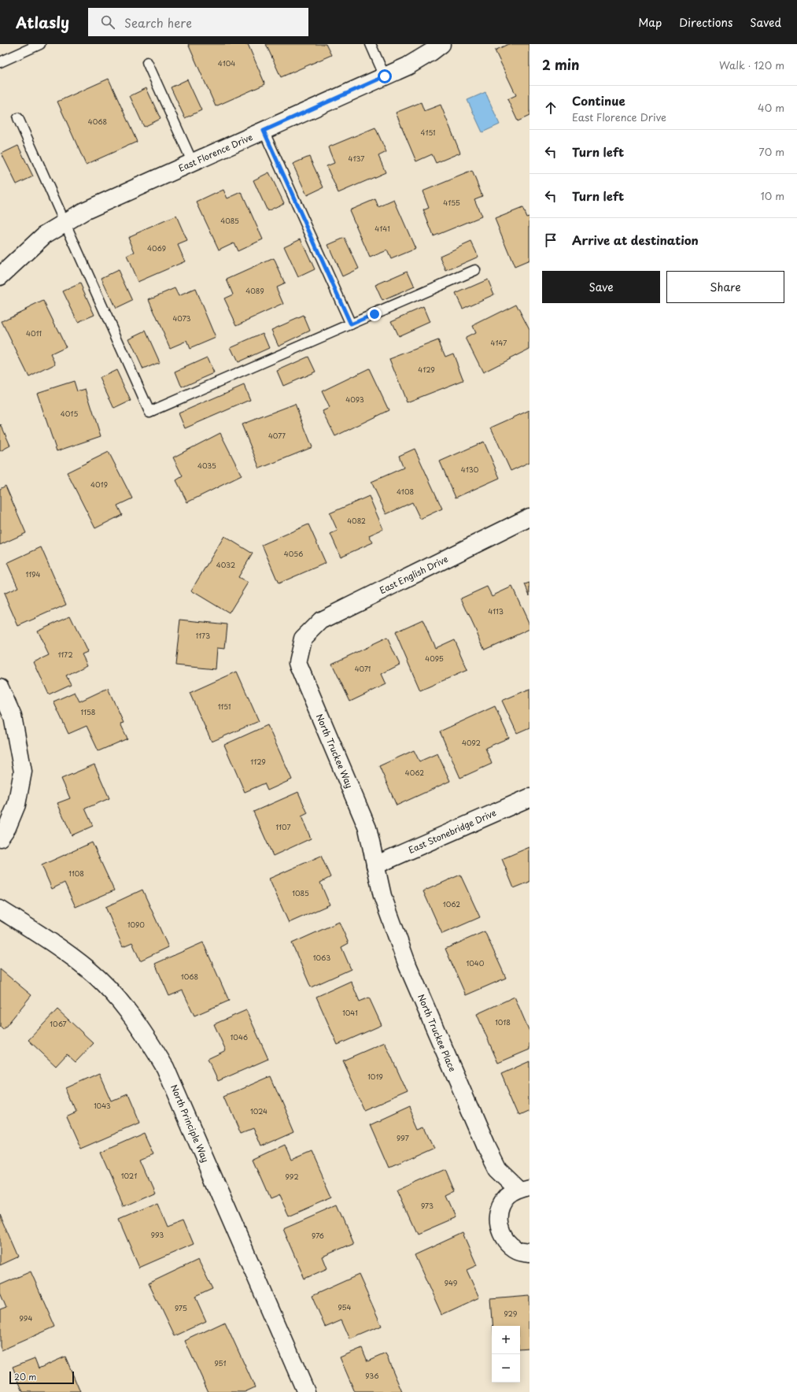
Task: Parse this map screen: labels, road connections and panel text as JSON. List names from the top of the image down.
{
  "streets": {
    "street": [
      "East Florence Drive",
      "East English Drive",
      "North Truckee Way",
      "East Stonebridge Drive",
      "North Truckee Place",
      "North Principle Way"
    ]
  },
  "crossings": [
    ["East English Drive", "North Truckee Way"],
    ["North Truckee Way", "East Stonebridge Drive"],
    ["North Truckee Way", "North Truckee Place"],
    ["East Stonebridge Drive", "North Truckee Place"]
  ],
  "house_numbers": [
    "4104",
    "4068",
    "4151",
    "4137",
    "4155",
    "4085",
    "4141",
    "4069",
    "4089",
    "4073",
    "4011",
    "4147",
    "4129",
    "4093",
    "4015",
    "4077",
    "4035",
    "4130",
    "4019",
    "4108",
    "4082",
    "4056",
    "4032",
    "1194",
    "4113",
    "1173",
    "1172",
    "4095",
    "4071",
    "1151",
    "1158",
    "4092",
    "1129",
    "4062",
    "1107",
    "1108",
    "1085",
    "1062",
    "1090",
    "1063",
    "1040",
    "1068",
    "1041",
    "1018",
    "1067",
    "1046",
    "1019",
    "1043",
    "1024",
    "997",
    "1021",
    "992",
    "973",
    "993",
    "976",
    "949",
    "954",
    "975",
    "929",
    "994",
    "951",
    "936"
  ],
  "scale_bar": "20 m",
  "page": {
    "header": "Atlasly",
    "search": "Search here",
    "nav": ["Map", "Directions", "Saved"],
    "heading": ["2 min", "Walk · 120 m"],
    "list": [
      ["Continue", "East Florence Drive", "40 m"],
      ["Turn left", "70 m"],
      ["Turn left", "10 m"],
      "Arrive at destination"
    ],
    "buttons": ["Save", "Share"],
    "map_buttons": ["+", "−"],
    "scale": "20 m"
  }
}
